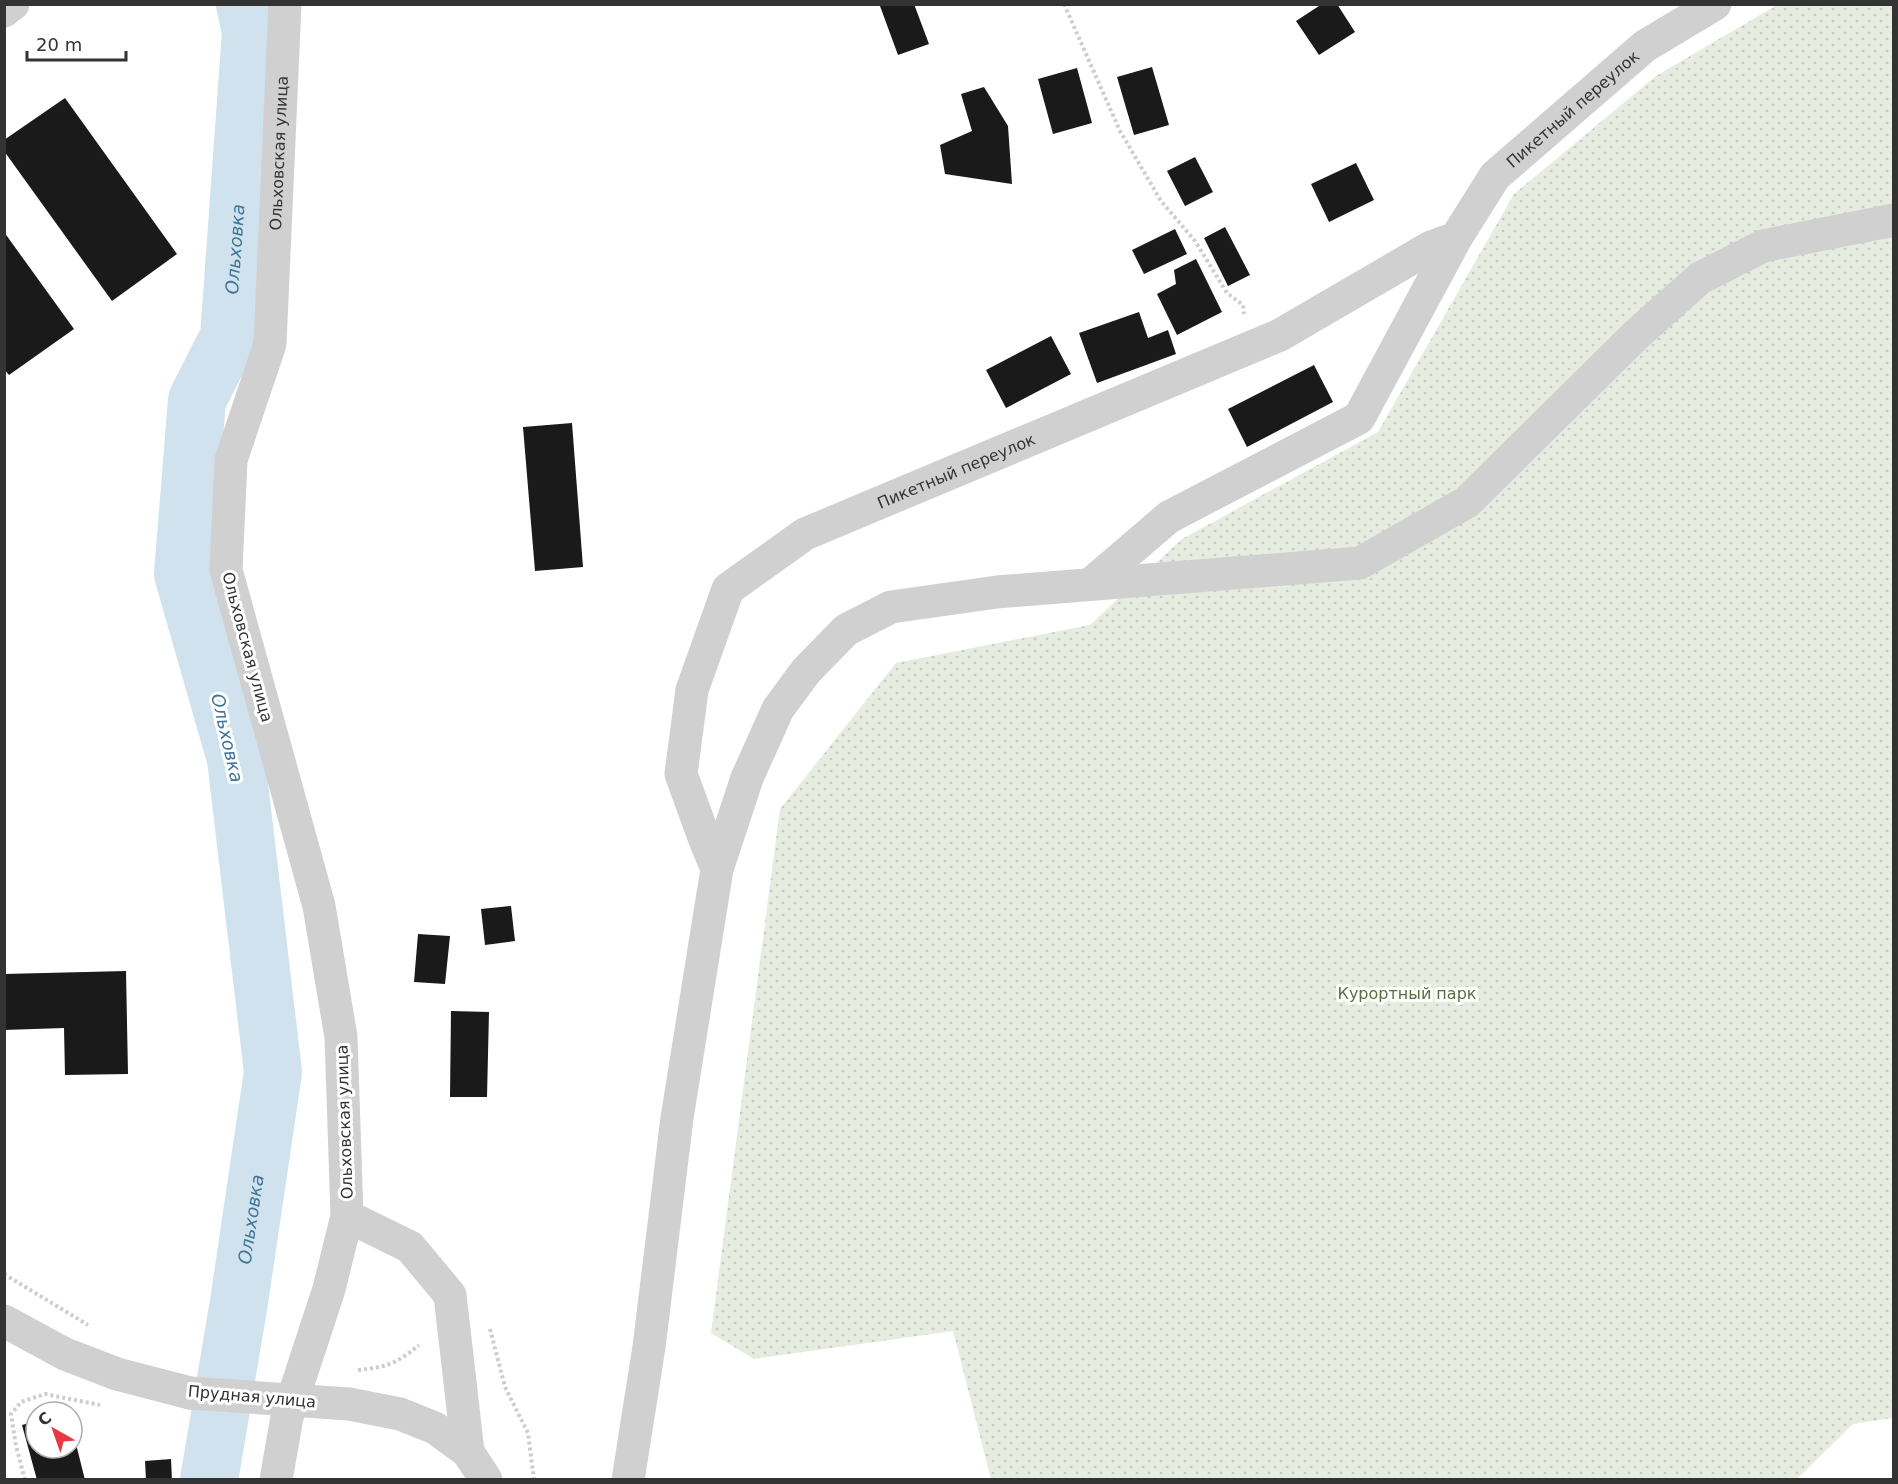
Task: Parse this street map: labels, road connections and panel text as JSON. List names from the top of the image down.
{
  "streets": {
    "street": ["Пикетный переулок", "Ольховская улица", "Прудная улица"]
  },
  "crossings": [
    ["Ольховская улица", "Прудная улица"]
  ],
  "water": ["Ольховка"],
  "parks": ["Курортный парк"],
  "scale_bar": "20 m",
  "north": "top left"
}
